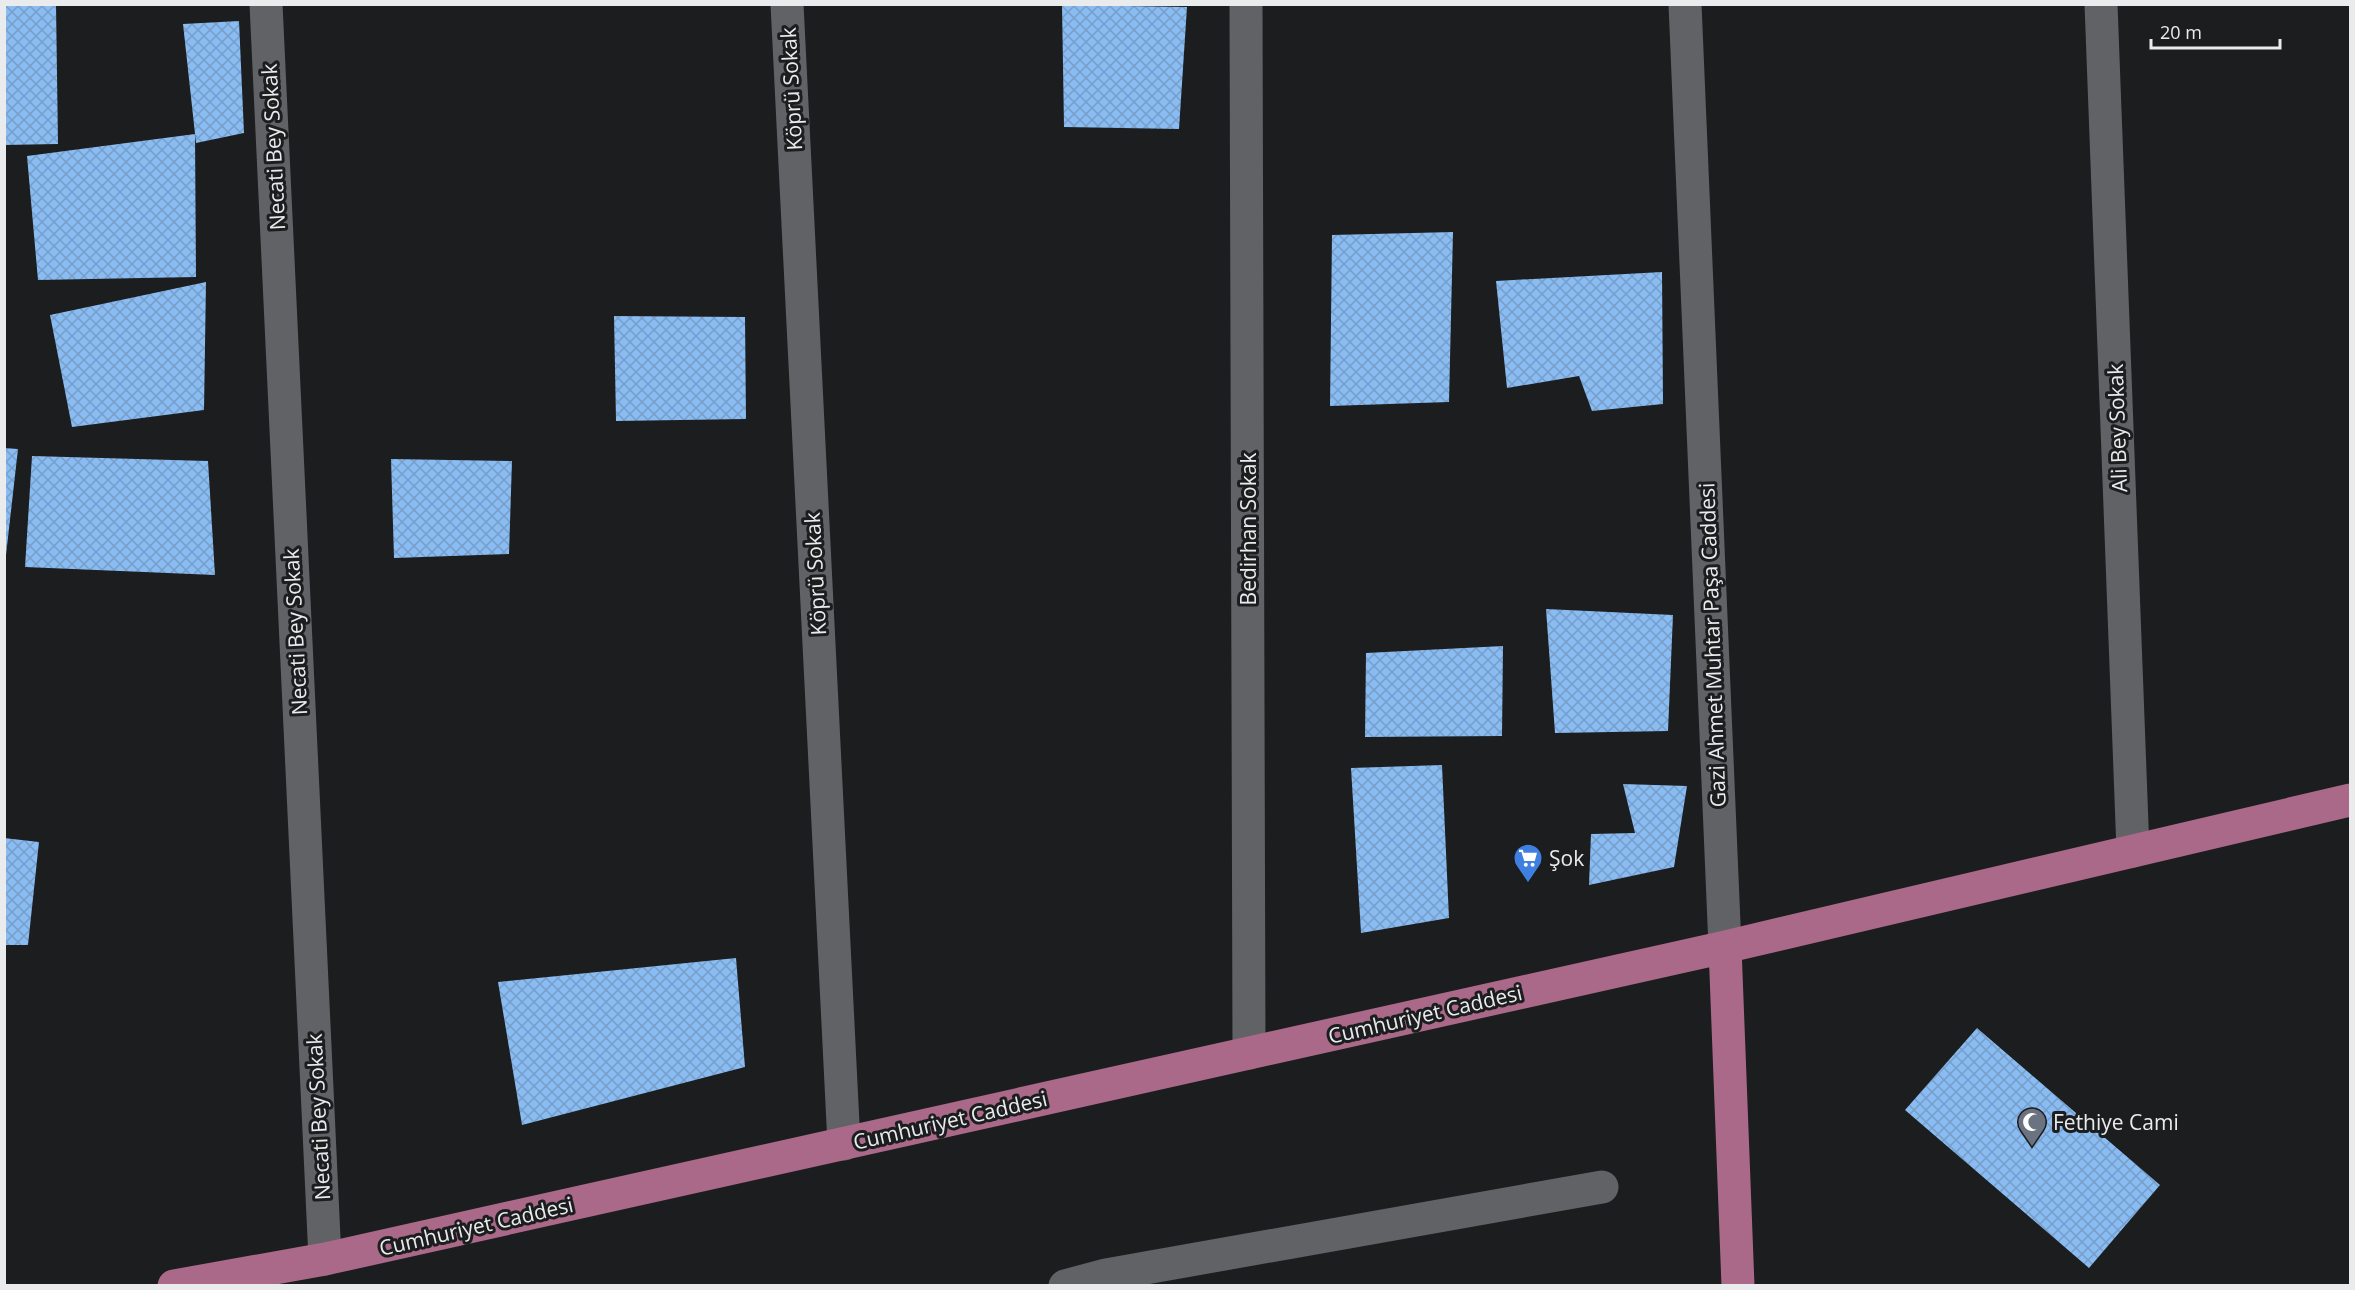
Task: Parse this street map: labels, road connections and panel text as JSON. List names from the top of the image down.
{
  "streets": {
    "main road": ["Gazi Ahmet Muhtar Paşa Caddesi", "Cumhuriyet Caddesi"],
    "street": [
      "Köprü Sokak",
      "Necati Bey Sokak",
      "Ali Bey Sokak",
      "Bedirhan Sokak"
    ]
  },
  "crossings": [
    ["Köprü Sokak", "Cumhuriyet Caddesi"],
    ["Necati Bey Sokak", "Cumhuriyet Caddesi"],
    ["Ali Bey Sokak", "Cumhuriyet Caddesi"],
    ["Bedirhan Sokak", "Cumhuriyet Caddesi"],
    ["Gazi Ahmet Muhtar Paşa Caddesi", "Cumhuriyet Caddesi"]
  ],
  "places": {
    "supermarket": ["Şok"],
    "mosque": ["Fethiye Cami"]
  },
  "scale_bar": "20 m"
}
